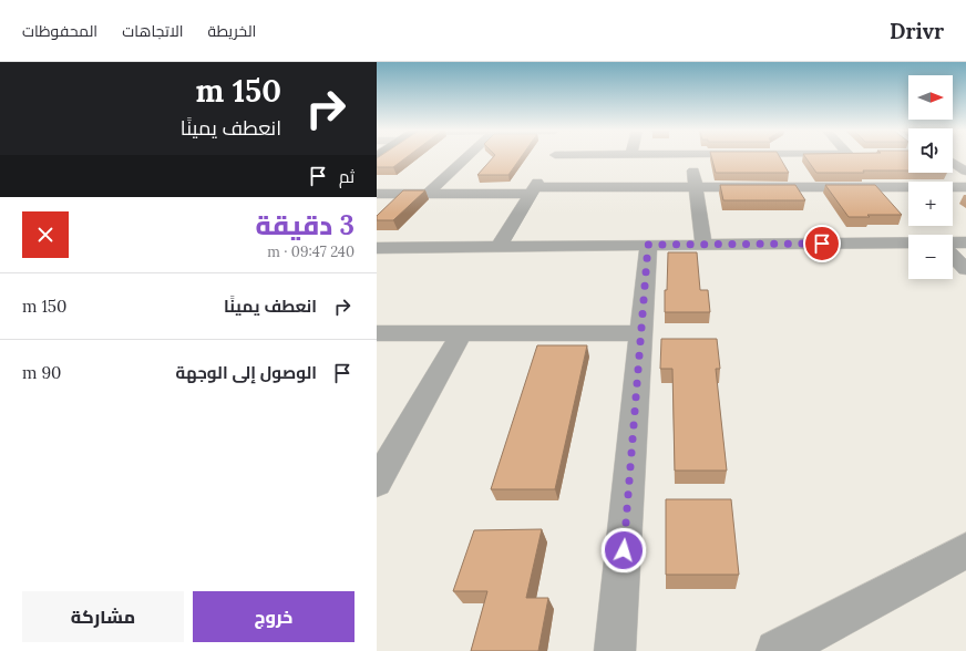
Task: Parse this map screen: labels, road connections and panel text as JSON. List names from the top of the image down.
{
  "north": "right",
  "page": {
    "header": "Drivr",
    "nav": ["الخريطة", "الاتجاهات", "المحفوظات"],
    "turn": ["150 m", "انعطف يمينًا"],
    "map_buttons": ["+", "−"],
    "then": "ثم",
    "heading": ["3 دقيقة", "240 m · 09:47"],
    "list": [
      {
        "name": "انعطف يمينًا",
        "value": "150 m"
      },
      {
        "name": "الوصول إلى الوجهة",
        "value": "90 m"
      }
    ],
    "buttons": ["خروج", "مشاركة"]
  }
}
